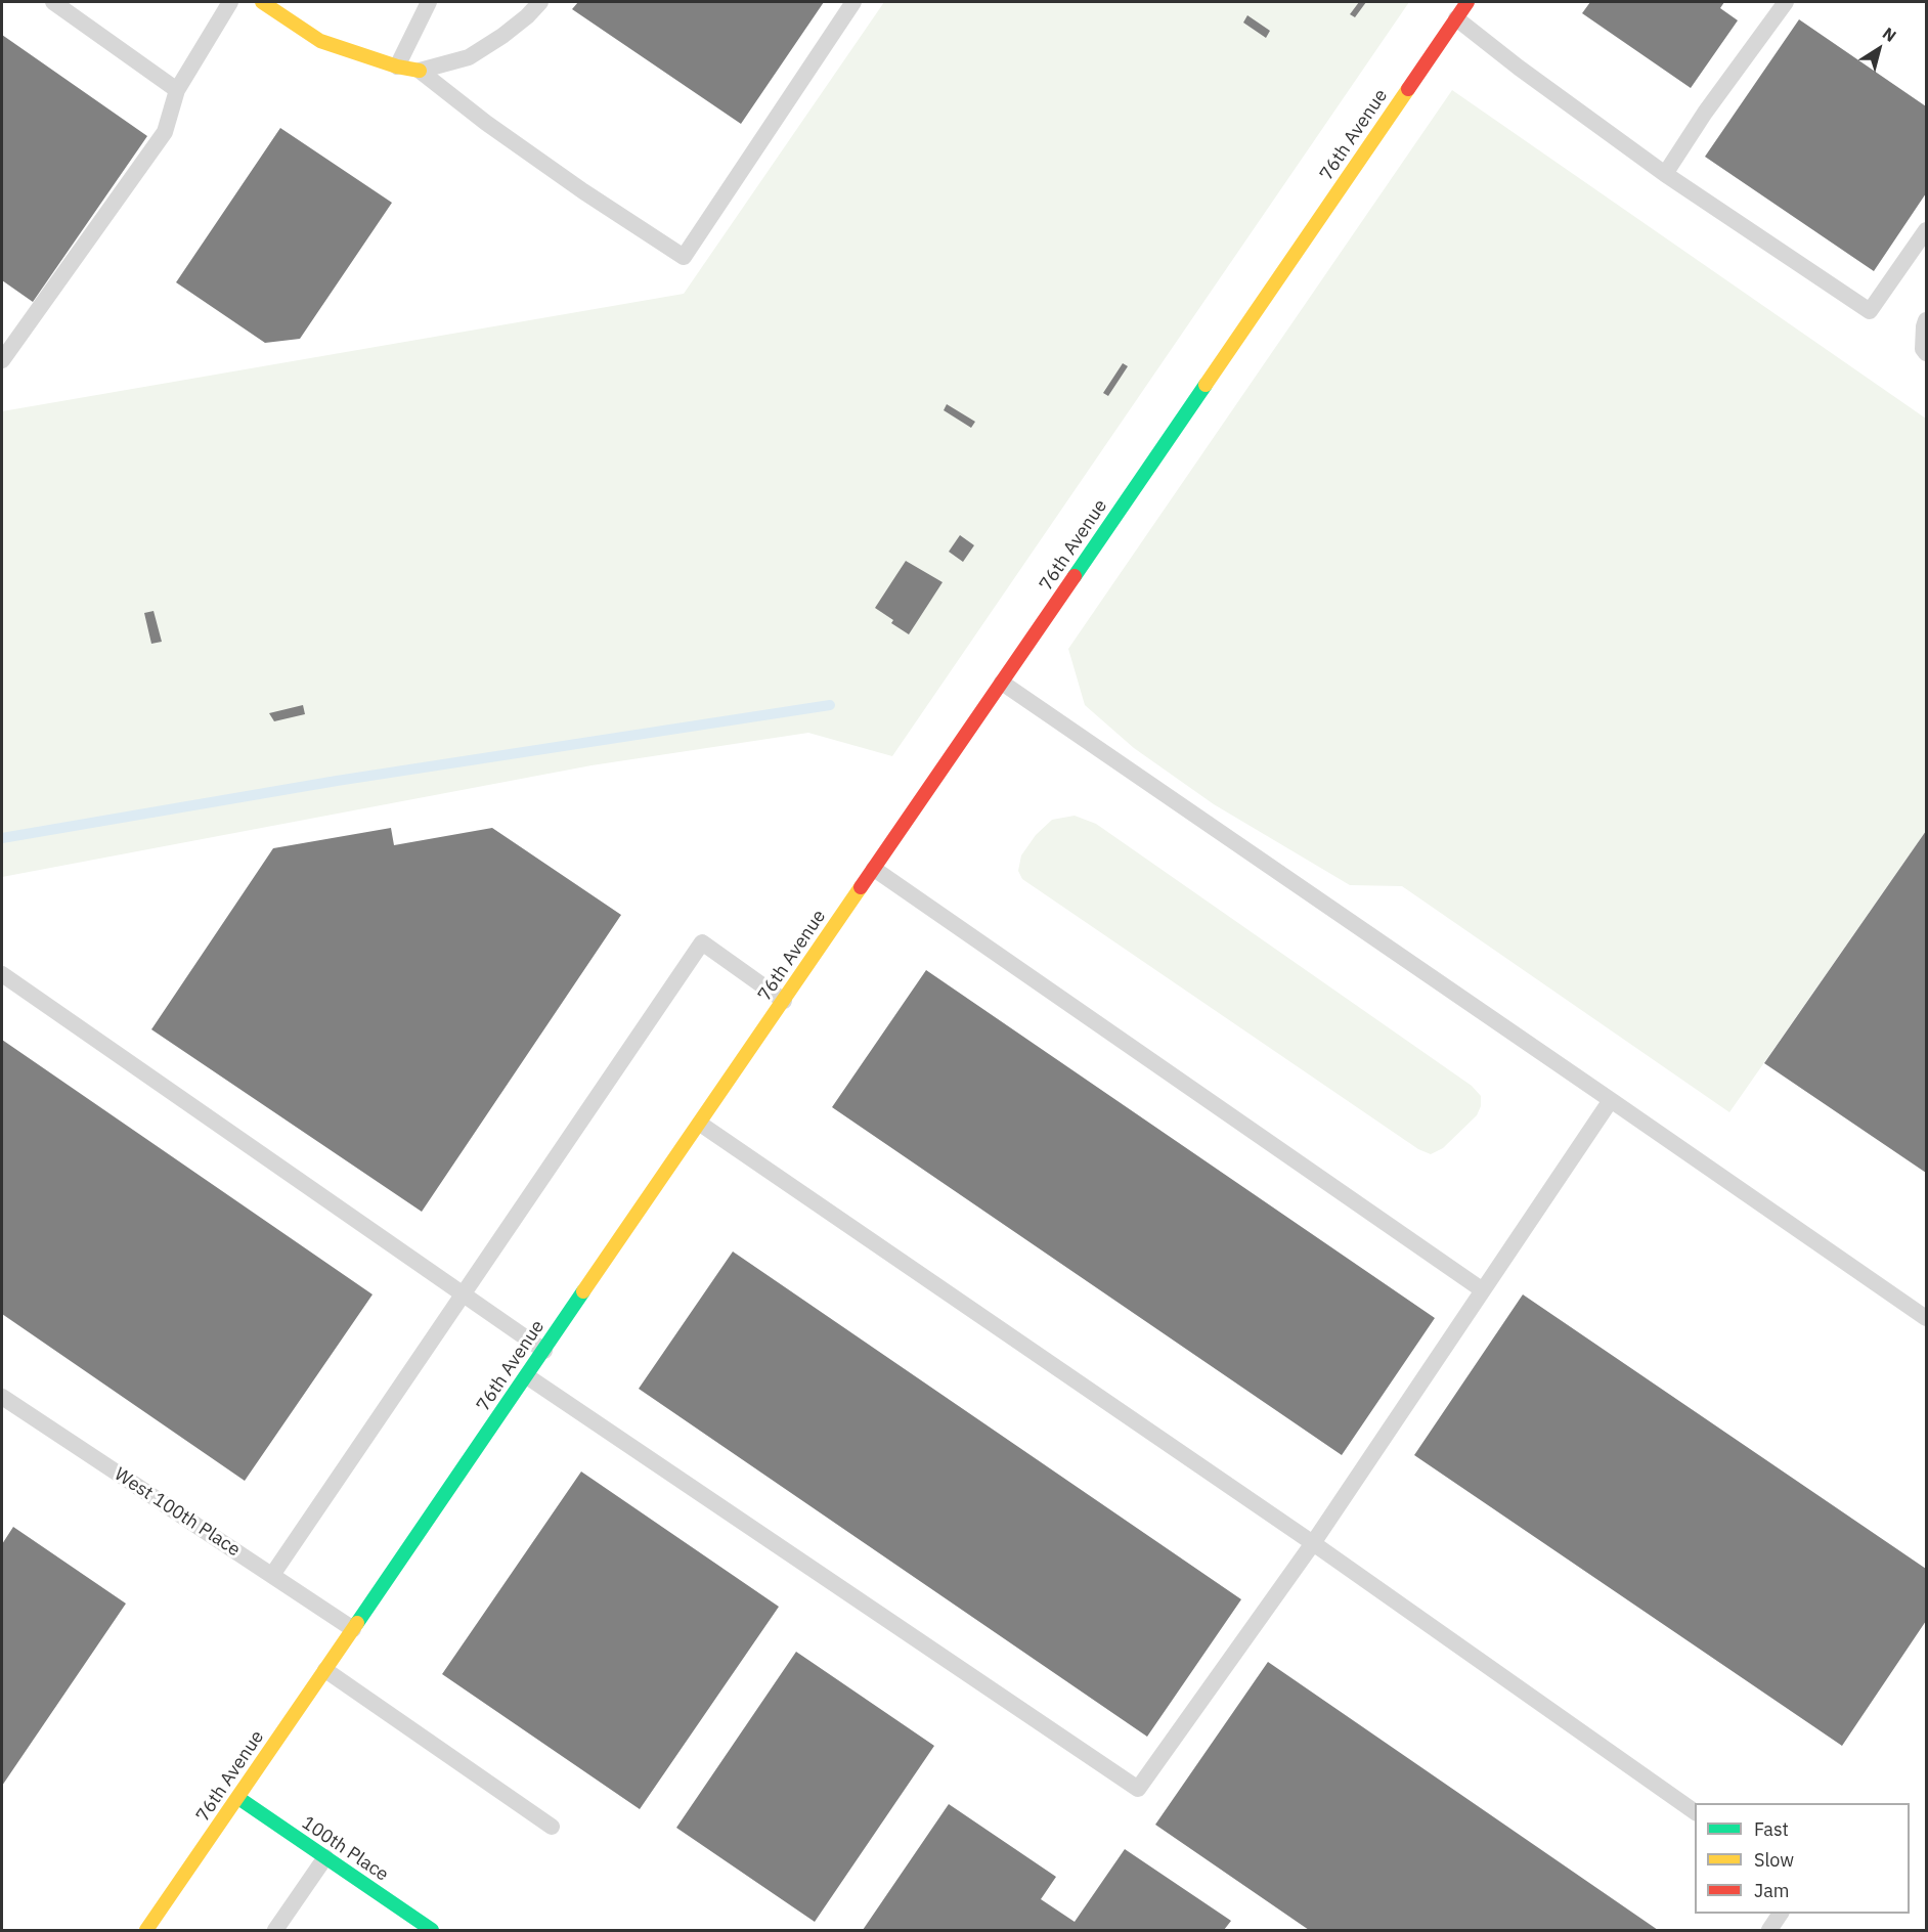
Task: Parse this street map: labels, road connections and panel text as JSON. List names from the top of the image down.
{
  "streets": {
    "street": ["76th Avenue", "100th Place"],
    "lane": ["West 100th Place"]
  },
  "crossings": [
    ["76th Avenue", "West 100th Place"],
    ["76th Avenue", "100th Place"]
  ],
  "legend": ["Fast", "Slow", "Jam"],
  "north": "top right"
}
